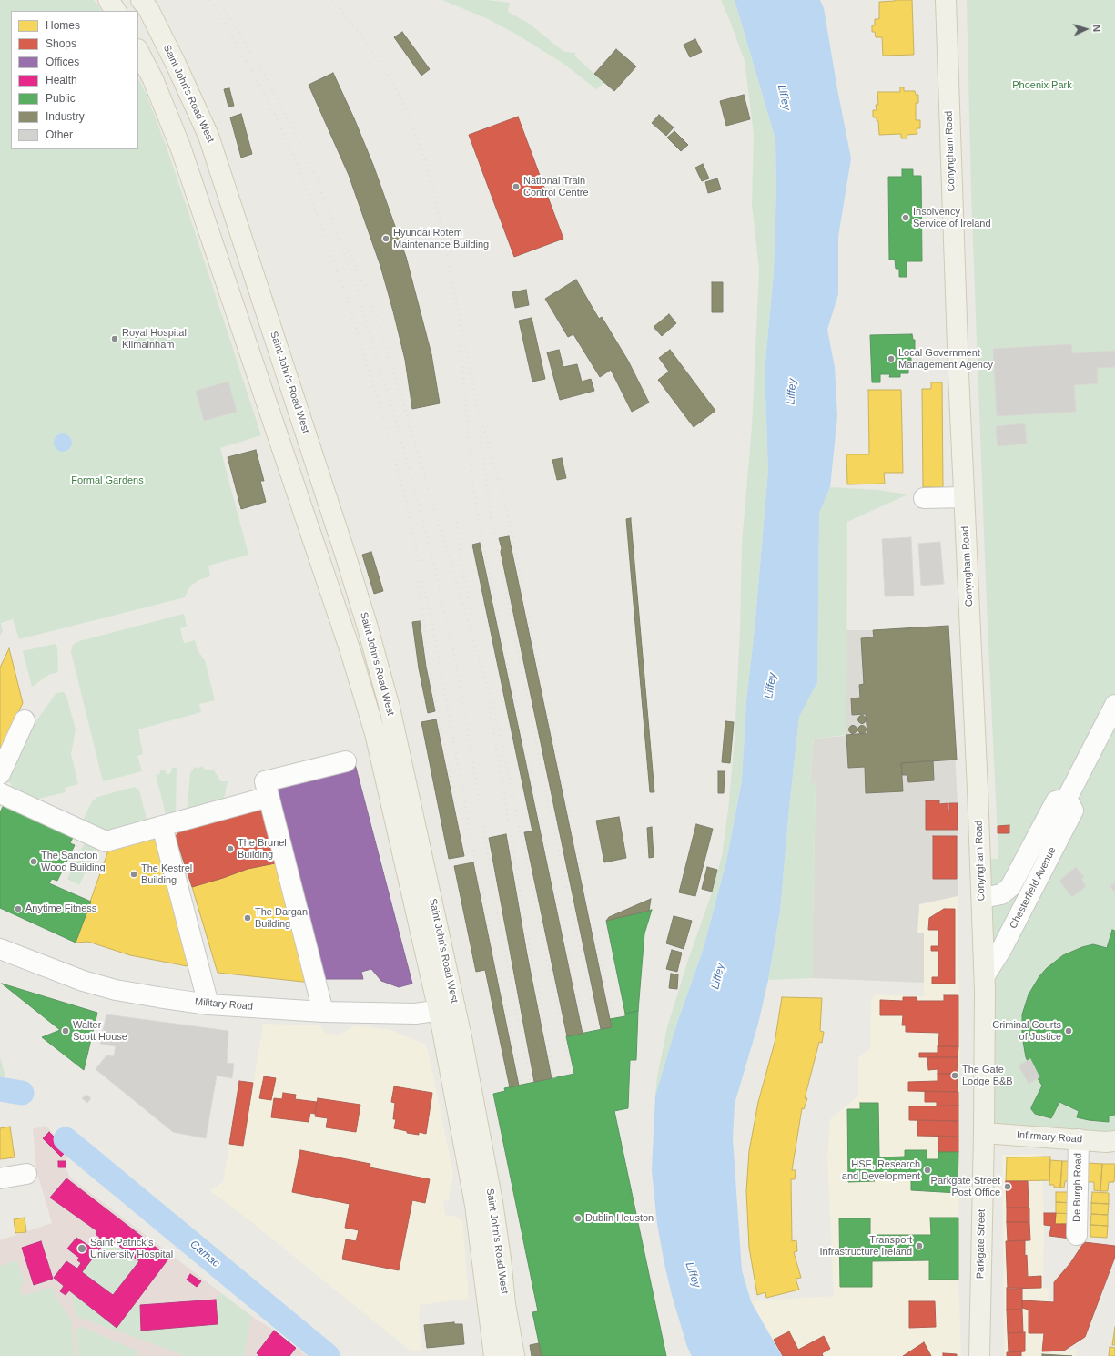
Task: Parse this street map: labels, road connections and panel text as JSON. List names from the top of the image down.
{
  "streets": {
    "main road": [
      "Saint John's Road West",
      "Conyngham Road",
      "Infirmary Road",
      "Parkgate Street"
    ],
    "street": ["Chesterfield Avenue", "Military Road", "De Burgh Road"]
  },
  "crossings": [
    ["Saint John's Road West", "Military Road"],
    ["Conyngham Road", "Chesterfield Avenue"],
    ["Conyngham Road", "Infirmary Road"],
    ["Conyngham Road", "Parkgate Street"],
    ["Infirmary Road", "De Burgh Road"],
    ["Infirmary Road", "Parkgate Street"]
  ],
  "water": ["Liffey", "Camac"],
  "parks": ["Phoenix Park", "Formal Gardens"],
  "places": [
    "National Train Control Centre",
    "Insolvency Service of Ireland",
    "Hyundai Rotem Maintenance Building",
    "Royal Hospital Kilmainham",
    "Local Government Management Agency",
    "The Brunel Building",
    "The Sancton Wood Building",
    "The Kestrel Building",
    "Anytime Fitness",
    "The Dargan Building",
    "Walter Scott House",
    "Criminal Courts of Justice",
    "The Gate Lodge B&B",
    "HSE, Research and Development",
    "Parkgate Street Post Office",
    "Dublin Heuston",
    "Transport Infrastructure Ireland",
    "Saint Patrick’s University Hospital"
  ],
  "legend": [
    "Homes",
    "Shops",
    "Offices",
    "Health",
    "Public",
    "Industry",
    "Other"
  ],
  "north": "right"
}
